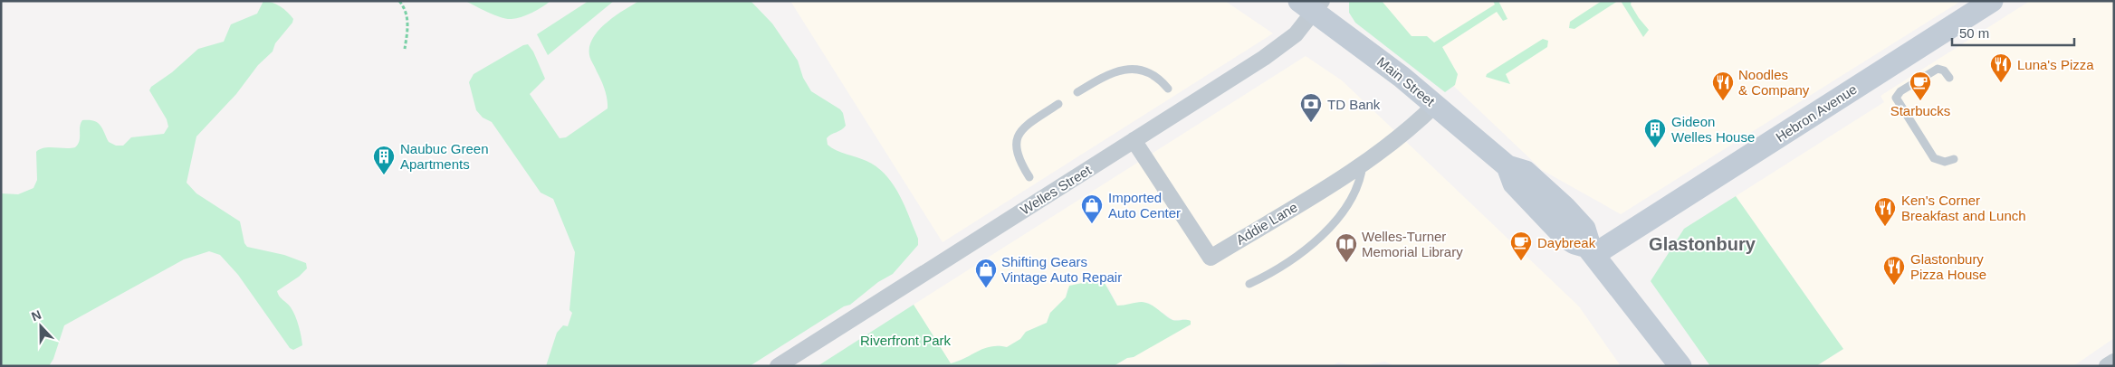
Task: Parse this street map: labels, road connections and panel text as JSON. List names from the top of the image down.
{
  "streets": {
    "main road": ["Main Street", "Hebron Avenue"],
    "street": ["Welles Street", "Addie Lane"]
  },
  "crossings": [
    ["Main Street", "Hebron Avenue"],
    ["Main Street", "Welles Street"],
    ["Main Street", "Addie Lane"],
    ["Welles Street", "Addie Lane"]
  ],
  "districts": ["Glastonbury"],
  "parks": ["Riverfront Park"],
  "places": {
    "restaurant": [
      "Luna's Pizza",
      "Noodles & Company",
      "Ken's Corner Breakfast and Lunch",
      "Glastonbury Pizza House"
    ],
    "cafe": ["Starbucks", "Daybreak"],
    "bank": ["TD Bank"],
    "building": ["Gideon Welles House", "Naubuc Green Apartments"],
    "shop": ["Imported Auto Center", "Shifting Gears Vintage Auto Repair"],
    "library": ["Welles-Turner Memorial Library"]
  },
  "scale_bar": "50 m",
  "north": "top"
}
